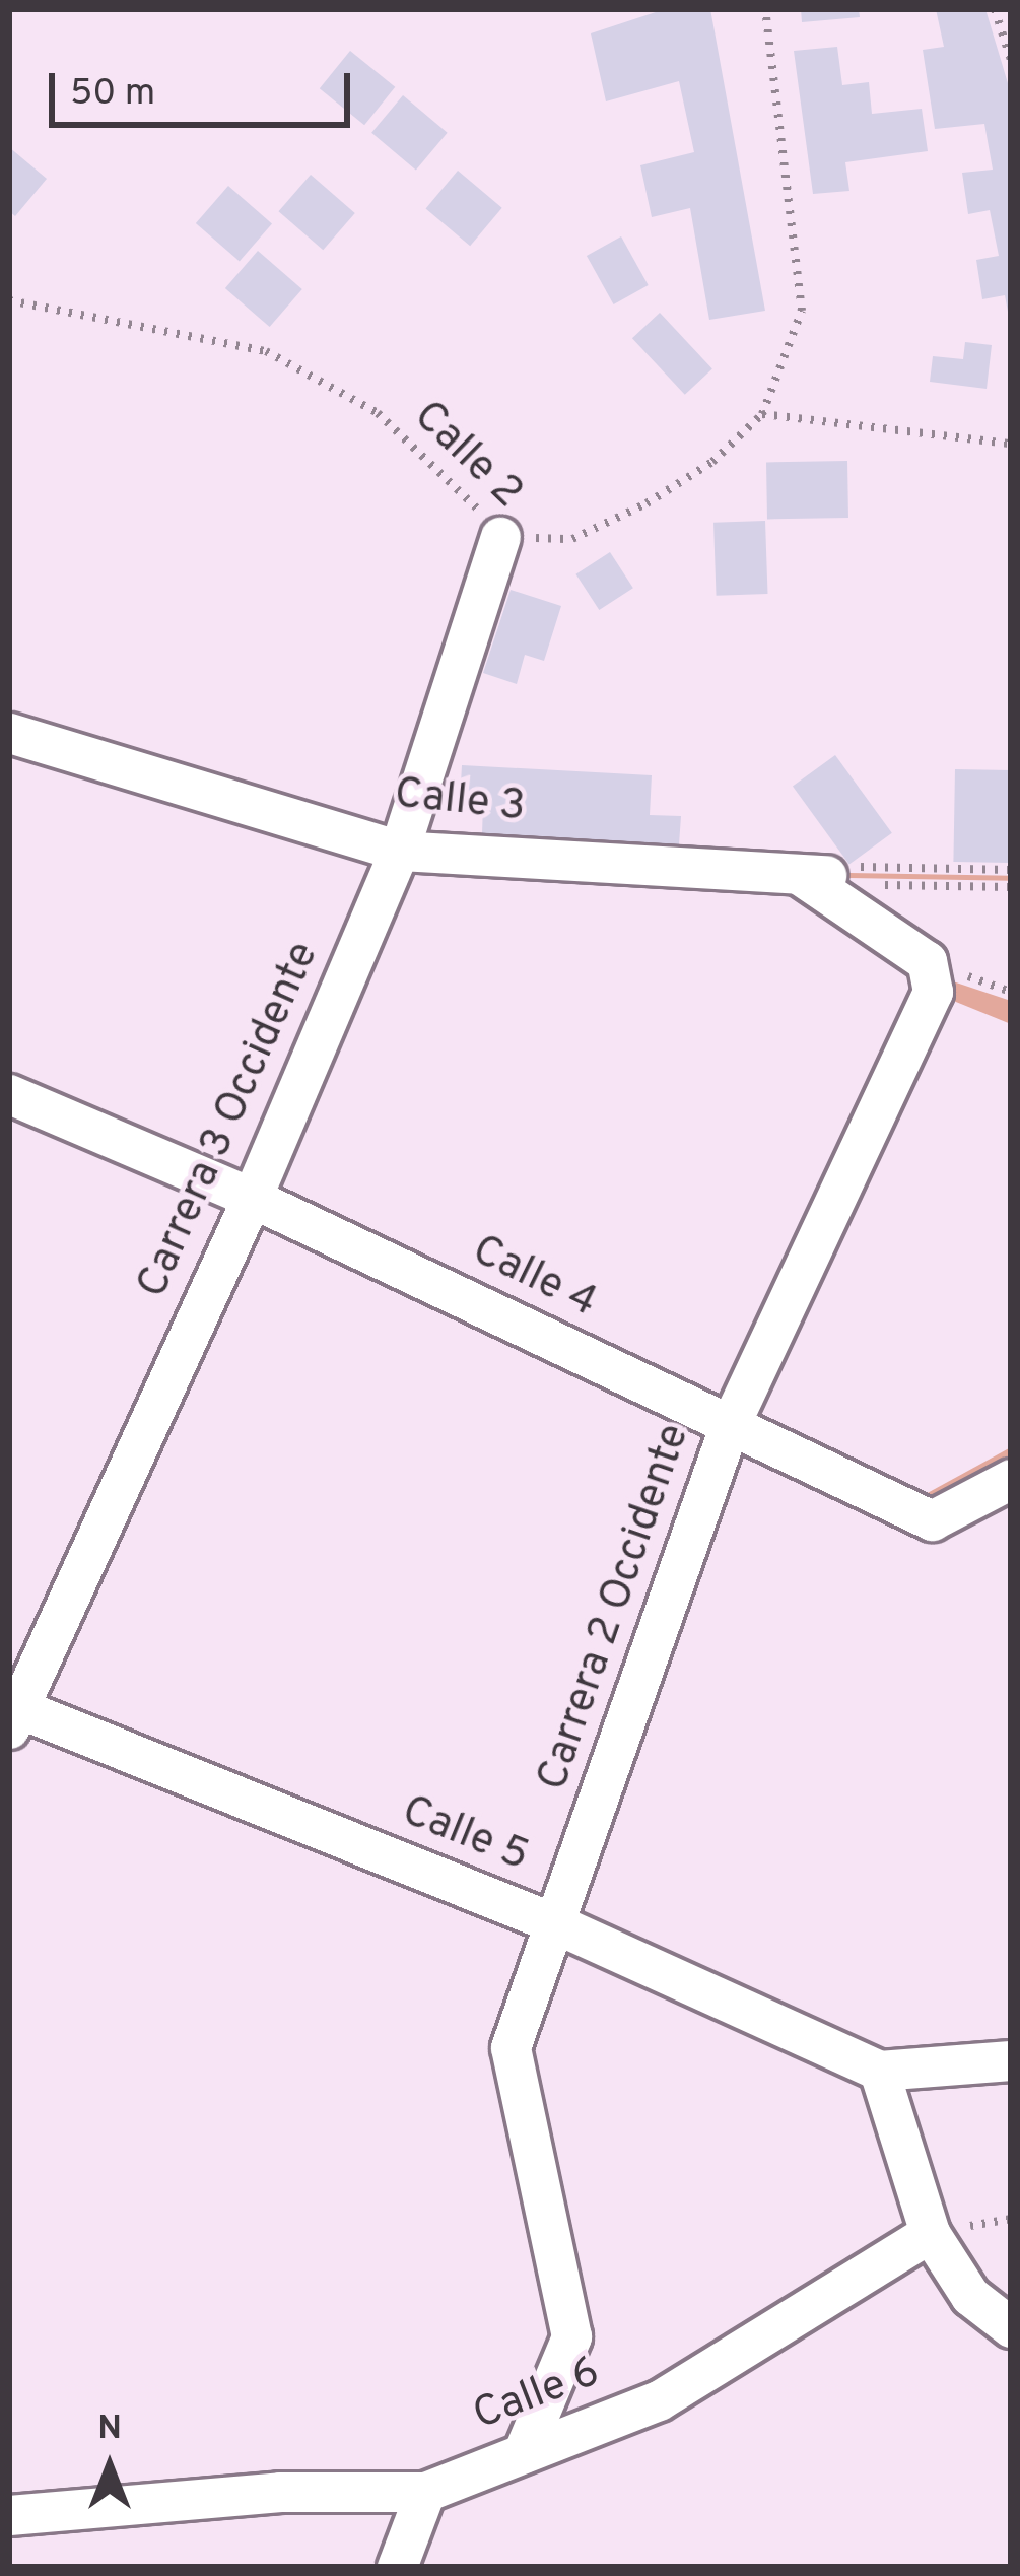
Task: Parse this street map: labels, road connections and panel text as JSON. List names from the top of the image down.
{
  "streets": {
    "street": [
      "Calle 3",
      "Carrera 3 Occidente",
      "Calle 4",
      "Carrera 2 Occidente",
      "Calle 5",
      "Calle 6"
    ],
    "path": ["Calle 2"]
  },
  "crossings": [
    ["Calle 2", "Carrera 3 Occidente"],
    ["Calle 3", "Carrera 3 Occidente"],
    ["Calle 3", "Carrera 2 Occidente"],
    ["Carrera 3 Occidente", "Calle 4"],
    ["Carrera 3 Occidente", "Calle 5"],
    ["Calle 4", "Carrera 2 Occidente"],
    ["Carrera 2 Occidente", "Calle 5"],
    ["Carrera 2 Occidente", "Calle 6"]
  ],
  "scale_bar": "50 m",
  "north": "top"
}
